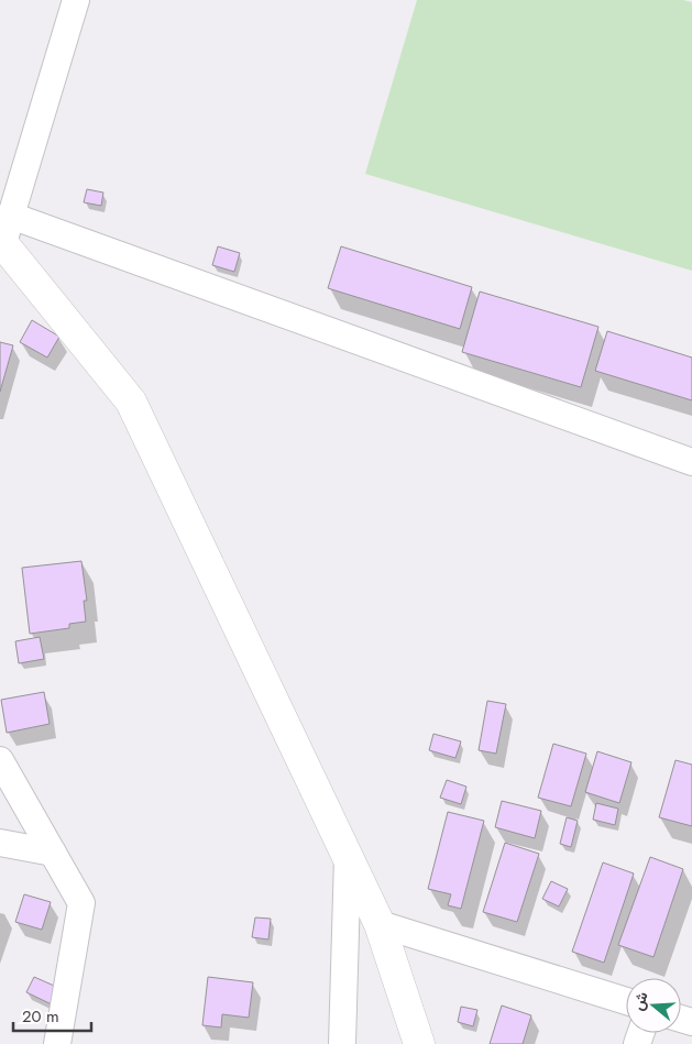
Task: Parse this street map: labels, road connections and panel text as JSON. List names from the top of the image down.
{
  "scale_bar": "20 m",
  "north": "left"
}
